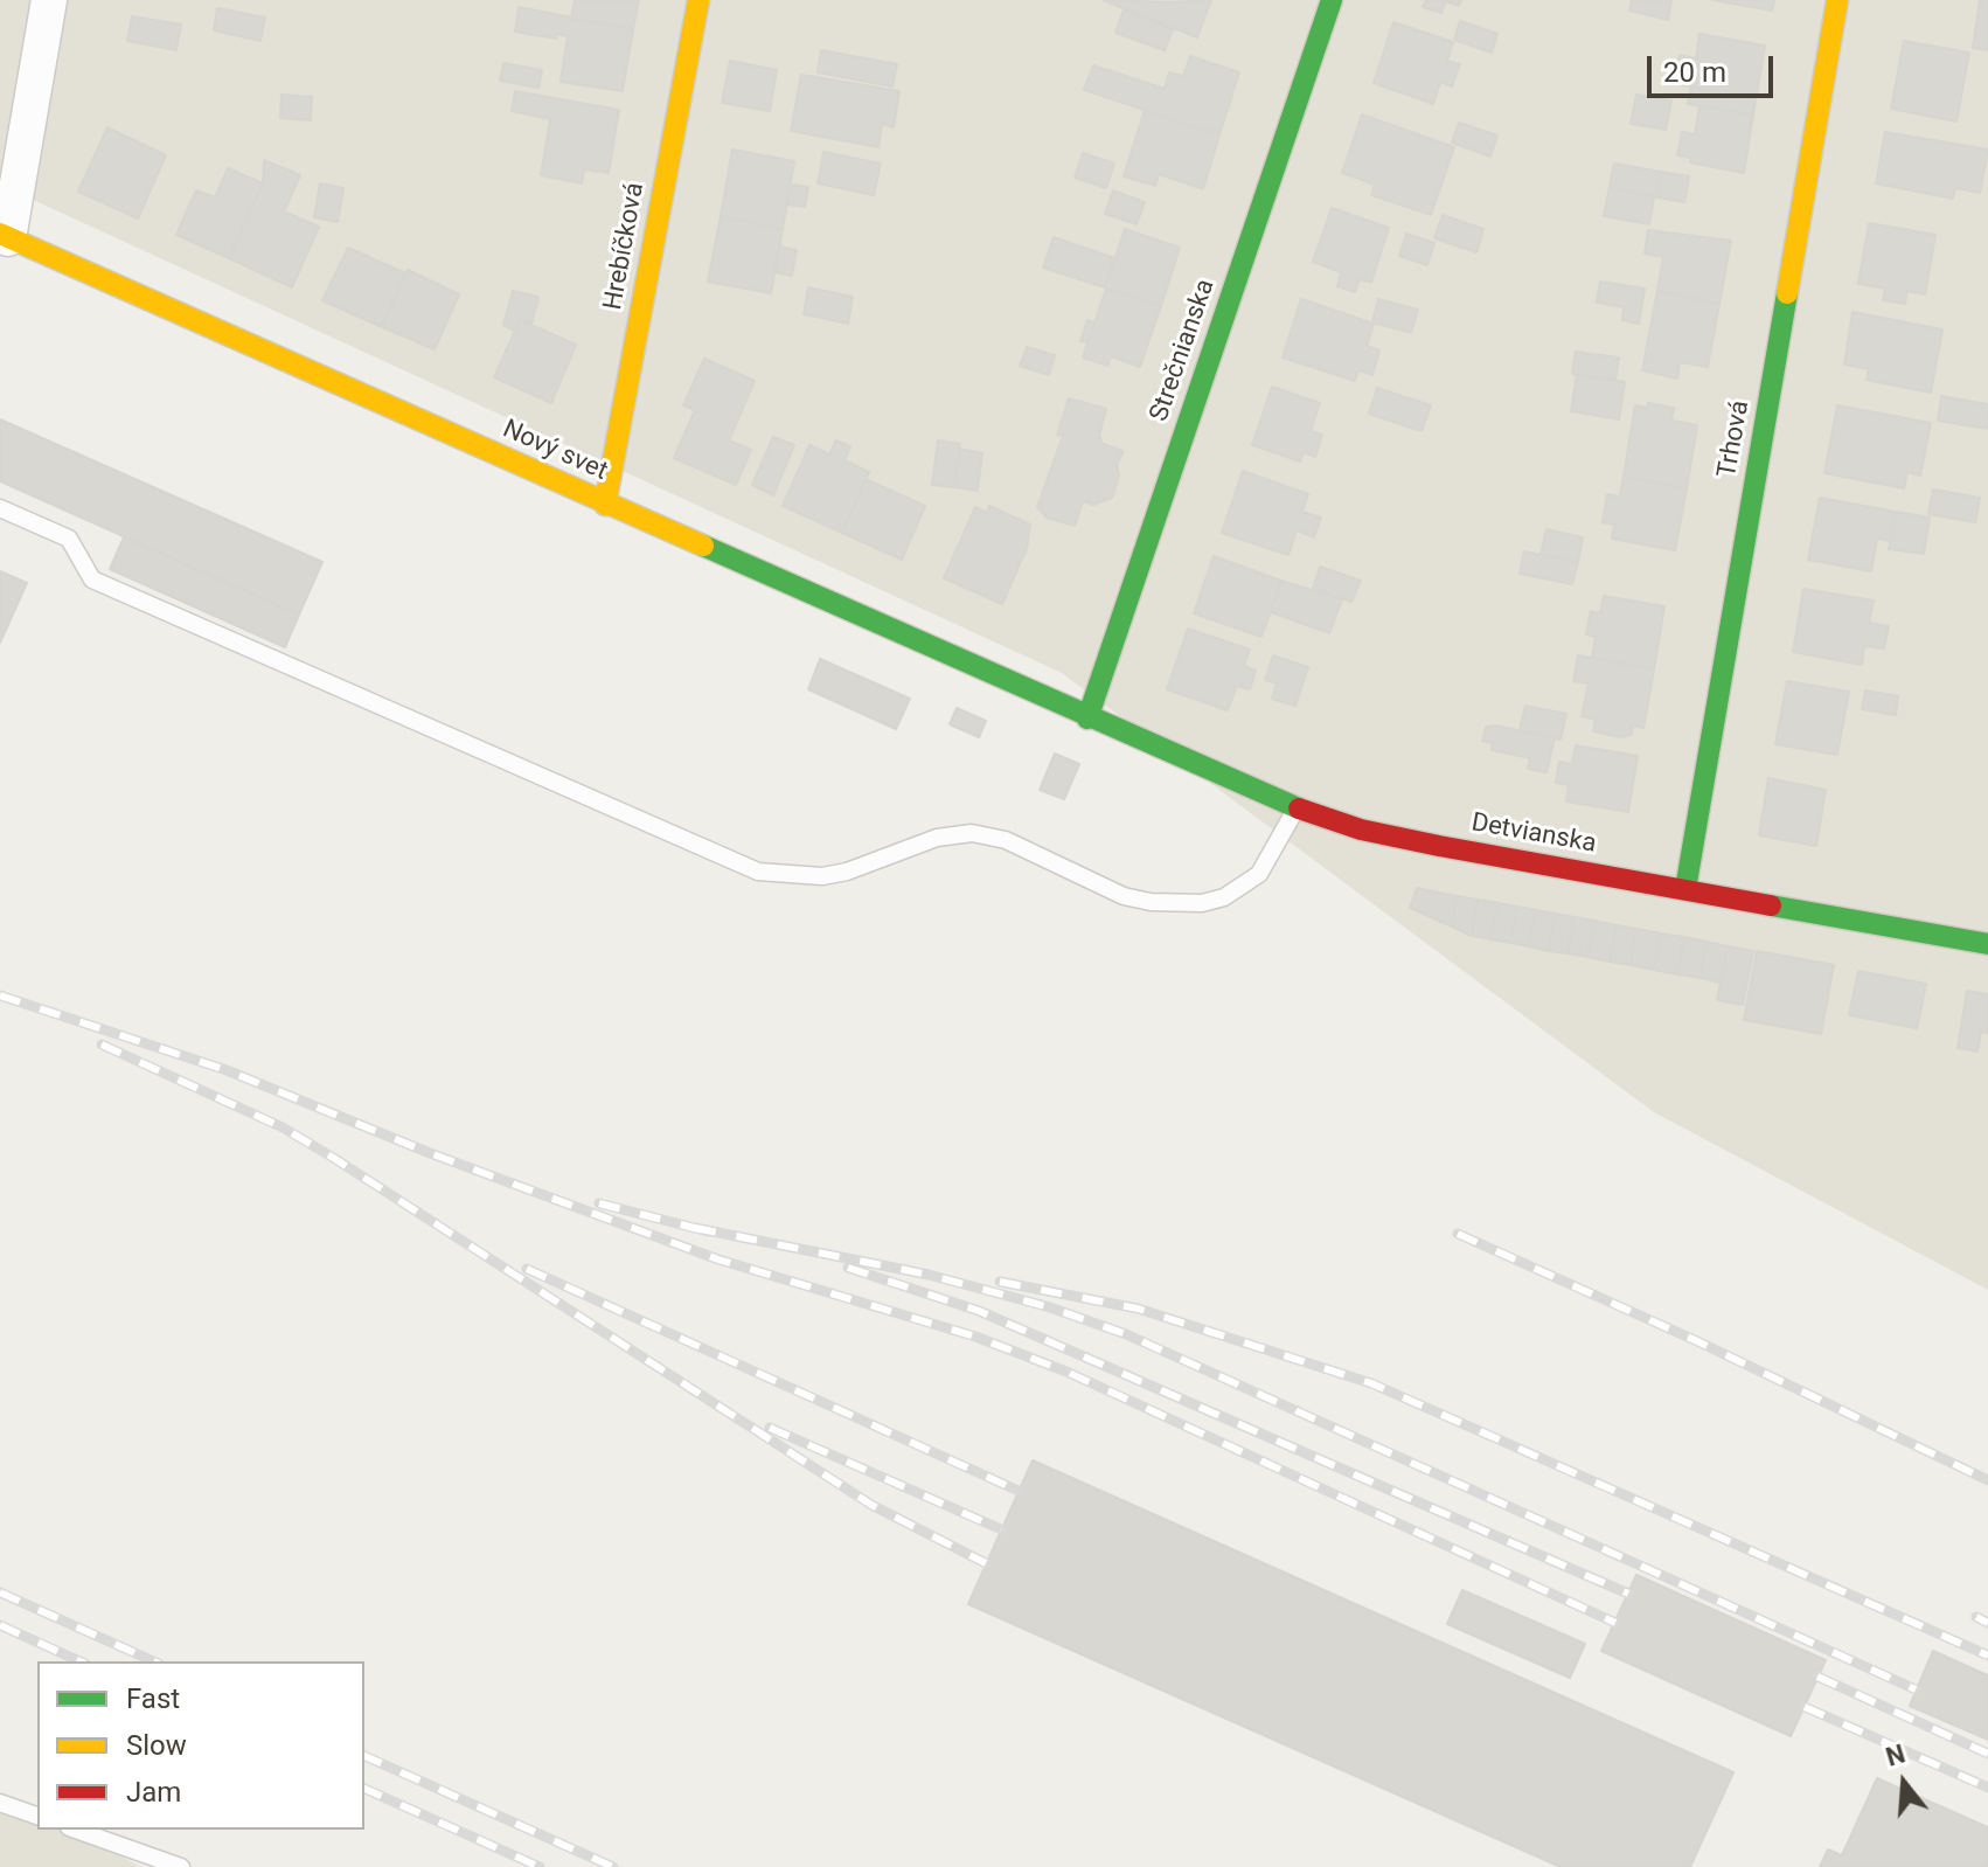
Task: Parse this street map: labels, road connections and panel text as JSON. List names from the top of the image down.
{
  "streets": {
    "street": [
      "Hrebíčková",
      "Strečnianska",
      "Trhová",
      "Nový svet",
      "Detvianska"
    ]
  },
  "crossings": [
    ["Hrebíčková", "Nový svet"],
    ["Strečnianska", "Nový svet"],
    ["Strečnianska", "Detvianska"],
    ["Trhová", "Detvianska"],
    ["Nový svet", "Detvianska"]
  ],
  "legend": ["Fast", "Slow", "Jam"],
  "scale_bar": "20 m",
  "north": "top"
}
